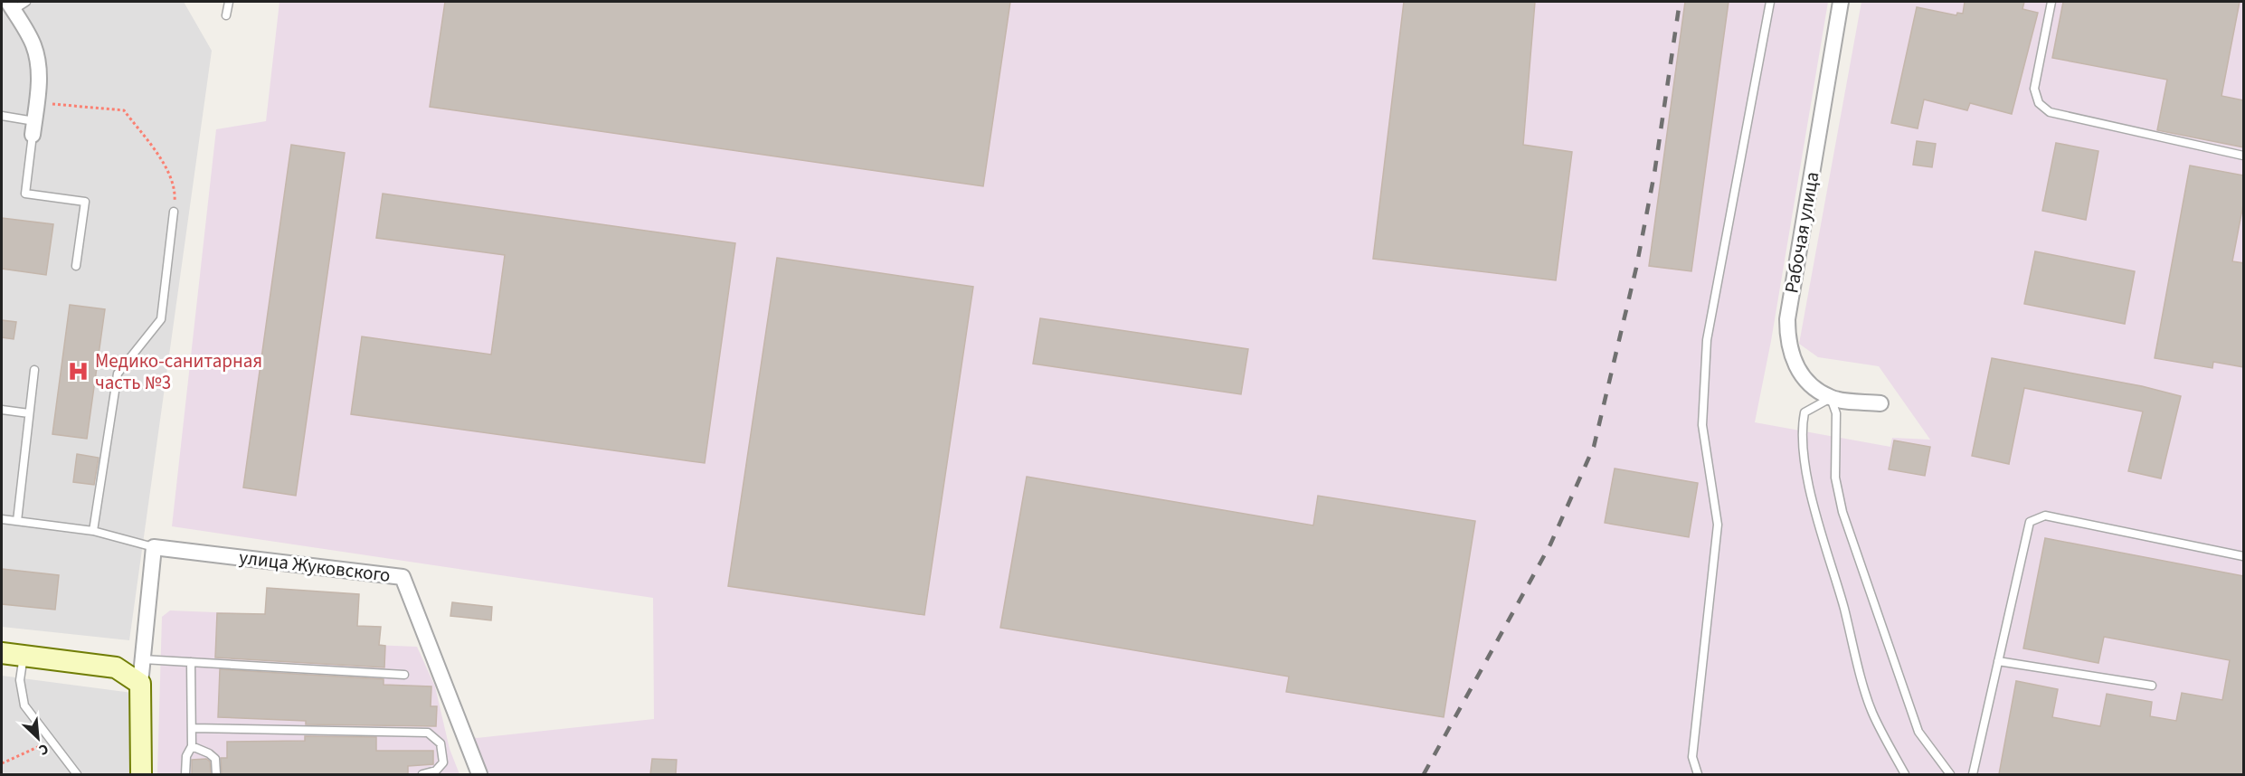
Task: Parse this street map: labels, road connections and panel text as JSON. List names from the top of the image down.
{
  "streets": {
    "street": ["Рабочая улица", "улица Жуковского"]
  },
  "places": {
    "hospital": ["Медико-санитарная часть №3"]
  },
  "north": "bottom right"
}
